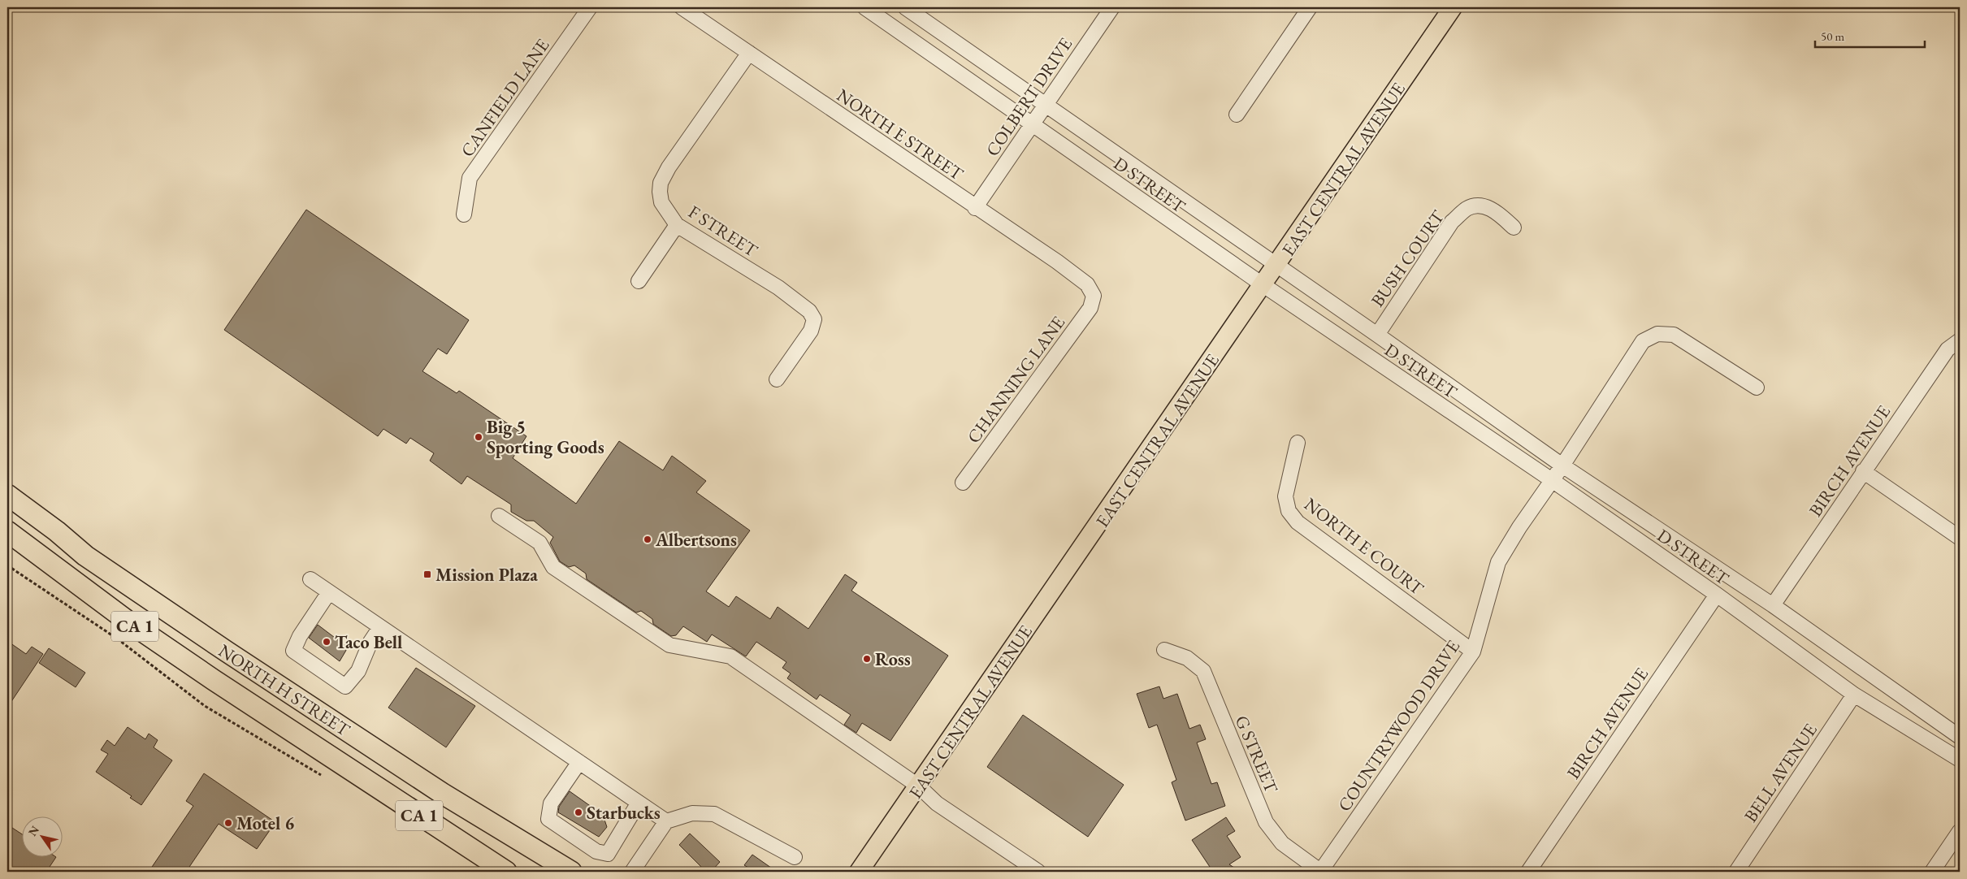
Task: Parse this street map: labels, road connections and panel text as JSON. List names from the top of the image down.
{
  "streets": {
    "highway": ["CA 1", "NORTH H STREET"],
    "main road": ["EAST CENTRAL AVENUE"],
    "street": [
      "COLBERT DRIVE",
      "CANFIELD LANE",
      "NORTH E STREET",
      "D STREET",
      "F STREET",
      "BUSH COURT",
      "CHANNING LANE",
      "BIRCH AVENUE",
      "NORTH E COURT",
      "COUNTRYWOOD DRIVE",
      "G STREET",
      "BELL AVENUE"
    ]
  },
  "crossings": [
    ["COLBERT DRIVE", "NORTH E STREET"],
    ["COLBERT DRIVE", "D STREET"],
    ["NORTH E STREET", "F STREET"],
    ["NORTH E STREET", "CHANNING LANE"],
    ["EAST CENTRAL AVENUE", "D STREET"],
    ["D STREET", "BUSH COURT"],
    ["D STREET", "BIRCH AVENUE"],
    ["D STREET", "COUNTRYWOOD DRIVE"],
    ["D STREET", "BELL AVENUE"],
    ["NORTH E COURT", "COUNTRYWOOD DRIVE"],
    ["COUNTRYWOOD DRIVE", "G STREET"]
  ],
  "places": {
    "other": [
      "Big 5 Sporting Goods",
      "Albertsons",
      "Taco Bell",
      "Ross",
      "Starbucks",
      "Motel 6"
    ],
    "transit": ["Mission Plaza"]
  },
  "scale_bar": "50 m",
  "north": "top left"
}
